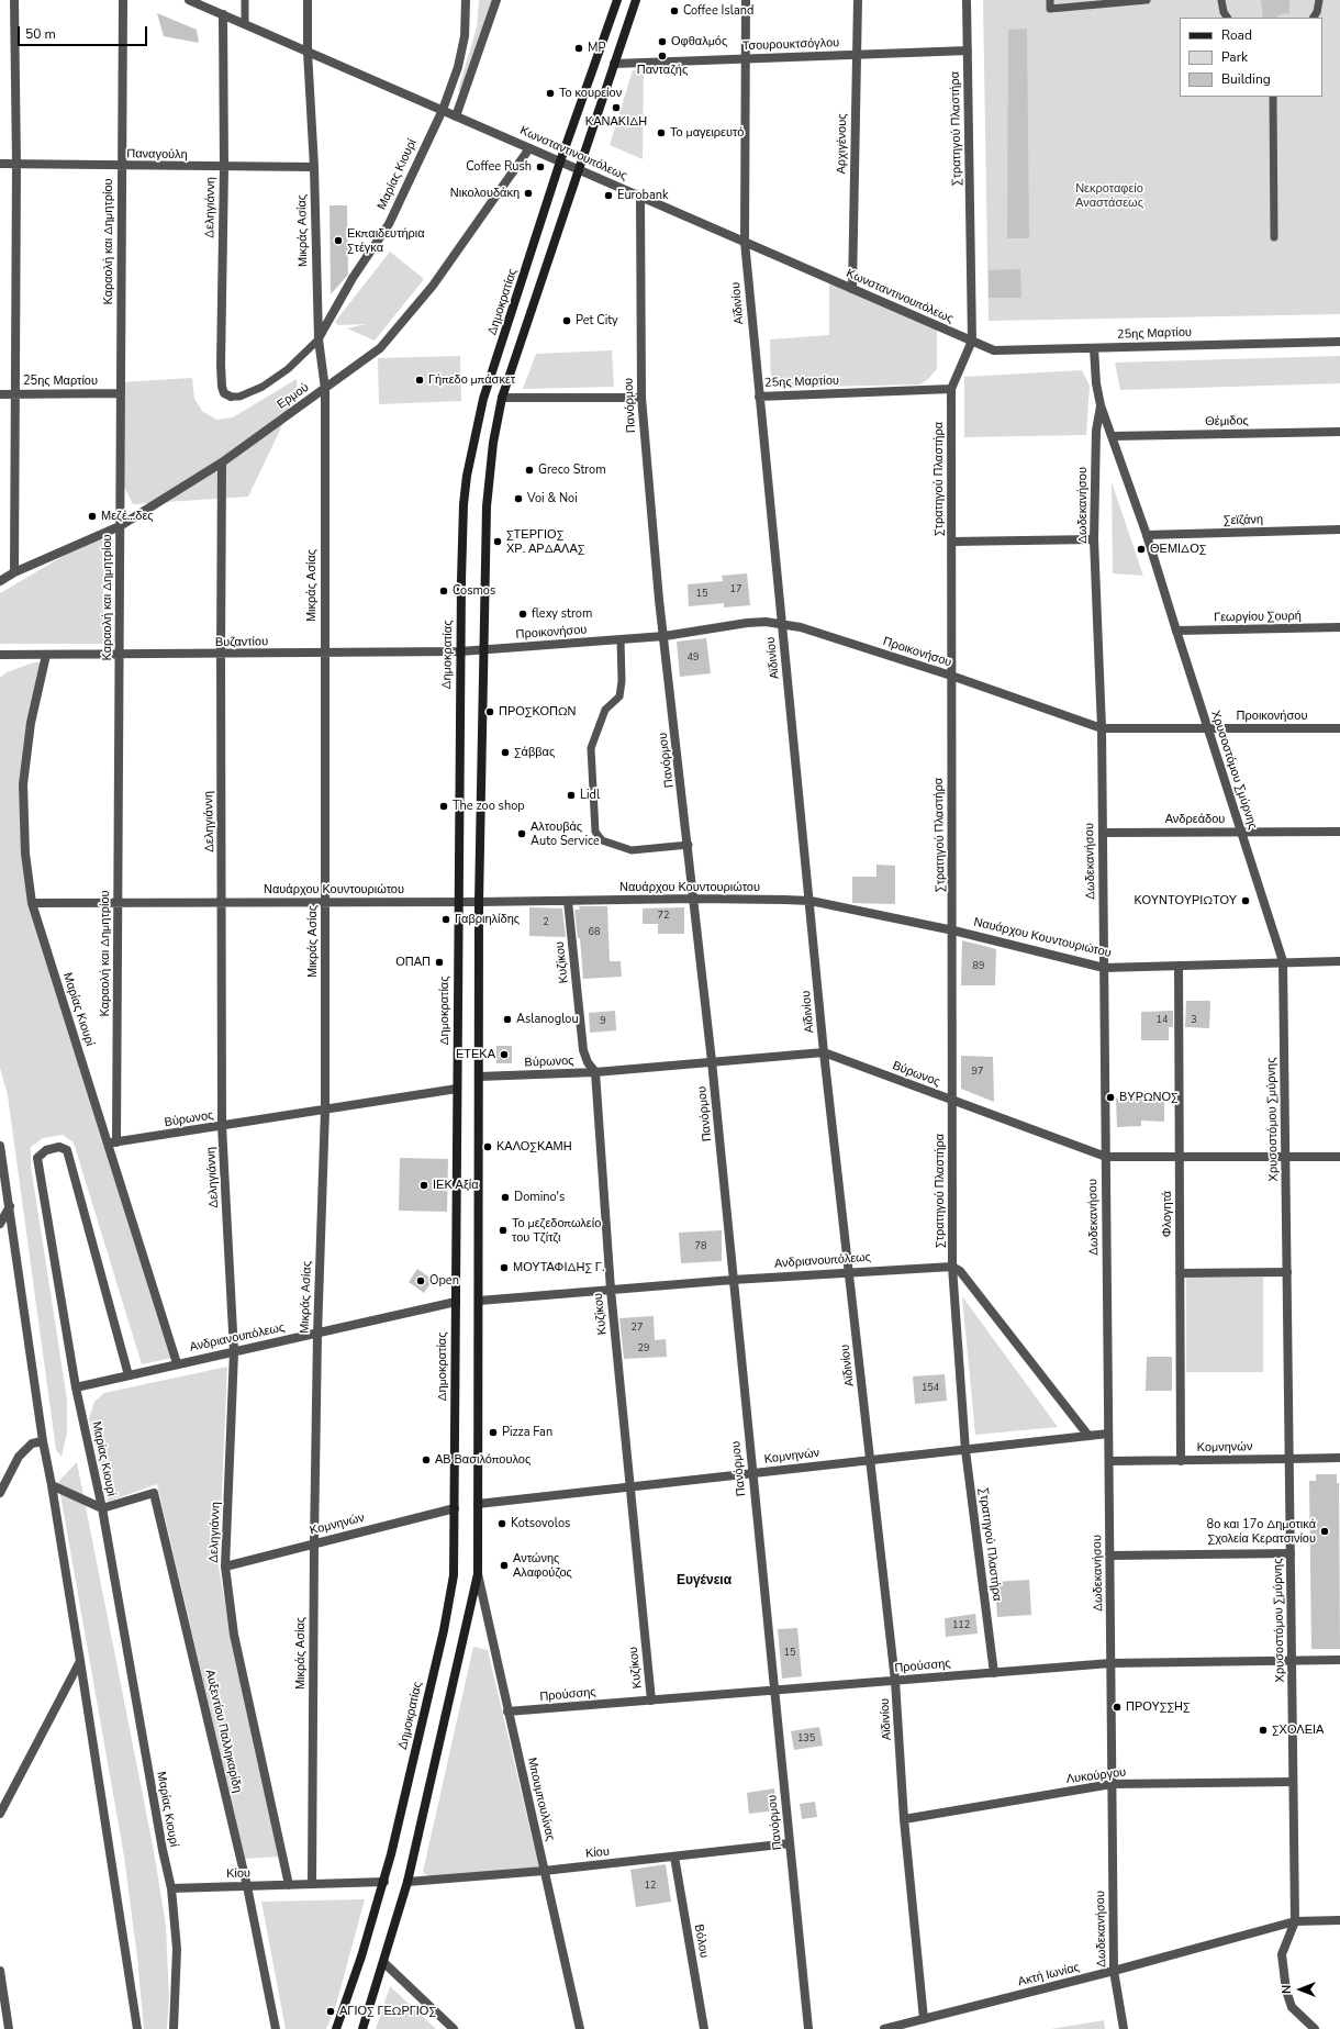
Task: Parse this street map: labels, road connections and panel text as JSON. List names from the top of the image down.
{
  "streets": {
    "main road": ["Δημοκρατίας"],
    "street": [
      "Τσουρουκτσόγλου",
      "Στρατηγού Πλαστήρα",
      "Αρχιγένους",
      "Κωνσταντινουπόλεως",
      "Παναγούλη",
      "Μαρίας Κιουρί",
      "Δεληγιάννη",
      "Μικράς Ασίας",
      "Καραολή και Δημητρίου",
      "Αϊδινίου",
      "25ης Μαρτίου",
      "Ερμού",
      "Πανόρμου",
      "Θέμιδος",
      "Δωδεκανήσου",
      "Σεϊζάνη",
      "Γεωργίου Σουρή",
      "Προικονήσου",
      "Βυζαντίου",
      "Χρυσοστόμου Σμύρνης",
      "Ανδρεάδου",
      "Ναυάρχου Κουντουριώτου",
      "Κυζίκου",
      "Βύρωνος",
      "Φλογητά",
      "Ανδριανουπόλεως",
      "Κομνηνών",
      "Προύσσης",
      "Αυξεντίου Παλληκαρίδη",
      "Λυκούργου",
      "Μπουμπουλίνας",
      "Κίου",
      "Βόλου",
      "Ακτή Ιωνίας"
    ]
  },
  "crossings": [
    ["Τσουρουκτσόγλου", "Στρατηγού Πλαστήρα"],
    ["Τσουρουκτσόγλου", "Αρχιγένους"],
    ["Τσουρουκτσόγλου", "Αϊδινίου"],
    ["Στρατηγού Πλαστήρα", "Κωνσταντινουπόλεως"],
    ["Στρατηγού Πλαστήρα", "25ης Μαρτίου"],
    ["Στρατηγού Πλαστήρα", "Προικονήσου"],
    ["Στρατηγού Πλαστήρα", "Ναυάρχου Κουντουριώτου"],
    ["Στρατηγού Πλαστήρα", "Βύρωνος"],
    ["Στρατηγού Πλαστήρα", "Ανδριανουπόλεως"],
    ["Στρατηγού Πλαστήρα", "Κομνηνών"],
    ["Στρατηγού Πλαστήρα", "Προύσσης"],
    ["Αρχιγένους", "Κωνσταντινουπόλεως"],
    ["Κωνσταντινουπόλεως", "Μαρίας Κιουρί"],
    ["Κωνσταντινουπόλεως", "Δεληγιάννη"],
    ["Κωνσταντινουπόλεως", "Μικράς Ασίας"],
    ["Κωνσταντινουπόλεως", "Δημοκρατίας"],
    ["Κωνσταντινουπόλεως", "Αϊδινίου"],
    ["Κωνσταντινουπόλεως", "25ης Μαρτίου"],
    ["Κωνσταντινουπόλεως", "Ερμού"],
    ["Κωνσταντινουπόλεως", "Πανόρμου"],
    ["Παναγούλη", "Δεληγιάννη"],
    ["Παναγούλη", "Μικράς Ασίας"],
    ["Παναγούλη", "Καραολή και Δημητρίου"],
    ["Μαρίας Κιουρί", "Μικράς Ασίας"],
    ["Μαρίας Κιουρί", "Καραολή και Δημητρίου"],
    ["Μαρίας Κιουρί", "Βυζαντίου"],
    ["Μαρίας Κιουρί", "Ναυάρχου Κουντουριώτου"],
    ["Μαρίας Κιουρί", "Βύρωνος"],
    ["Μαρίας Κιουρί", "Ανδριανουπόλεως"],
    ["Μαρίας Κιουρί", "Αυξεντίου Παλληκαρίδη"],
    ["Μαρίας Κιουρί", "Κίου"],
    ["Δεληγιάννη", "Ερμού"],
    ["Δεληγιάννη", "Βυζαντίου"],
    ["Δεληγιάννη", "Ναυάρχου Κουντουριώτου"],
    ["Δεληγιάννη", "Βύρωνος"],
    ["Δεληγιάννη", "Ανδριανουπόλεως"],
    ["Δεληγιάννη", "Κομνηνών"],
    ["Δεληγιάννη", "Κίου"],
    ["Μικράς Ασίας", "Ερμού"],
    ["Μικράς Ασίας", "Βυζαντίου"],
    ["Μικράς Ασίας", "Ναυάρχου Κουντουριώτου"],
    ["Μικράς Ασίας", "Βύρωνος"],
    ["Μικράς Ασίας", "Ανδριανουπόλεως"],
    ["Μικράς Ασίας", "Κομνηνών"],
    ["Μικράς Ασίας", "Κίου"],
    ["Καραολή και Δημητρίου", "25ης Μαρτίου"],
    ["Καραολή και Δημητρίου", "Ερμού"],
    ["Καραολή και Δημητρίου", "Βυζαντίου"],
    ["Καραολή και Δημητρίου", "Ναυάρχου Κουντουριώτου"],
    ["Καραολή και Δημητρίου", "Βύρωνος"],
    ["Δημοκρατίας", "Βυζαντίου"],
    ["Δημοκρατίας", "Ναυάρχου Κουντουριώτου"],
    ["Δημοκρατίας", "Βύρωνος"],
    ["Δημοκρατίας", "Ανδριανουπόλεως"],
    ["Δημοκρατίας", "Κομνηνών"],
    ["Δημοκρατίας", "Κίου"],
    ["Αϊδινίου", "25ης Μαρτίου"],
    ["Αϊδινίου", "Προικονήσου"],
    ["Αϊδινίου", "Ναυάρχου Κουντουριώτου"],
    ["Αϊδινίου", "Βύρωνος"],
    ["Αϊδινίου", "Ανδριανουπόλεως"],
    ["Αϊδινίου", "Κομνηνών"],
    ["Αϊδινίου", "Προύσσης"],
    ["Αϊδινίου", "Λυκούργου"],
    ["Αϊδινίου", "Ακτή Ιωνίας"],
    ["25ης Μαρτίου", "Χρυσοστόμου Σμύρνης"],
    ["Πανόρμου", "Προικονήσου"],
    ["Πανόρμου", "Ναυάρχου Κουντουριώτου"],
    ["Πανόρμου", "Βύρωνος"],
    ["Πανόρμου", "Ανδριανουπόλεως"],
    ["Πανόρμου", "Κομνηνών"],
    ["Πανόρμου", "Προύσσης"],
    ["Πανόρμου", "Κίου"],
    ["Θέμιδος", "Χρυσοστόμου Σμύρνης"],
    ["Δωδεκανήσου", "Προικονήσου"],
    ["Δωδεκανήσου", "Χρυσοστόμου Σμύρνης"],
    ["Δωδεκανήσου", "Ανδρεάδου"],
    ["Δωδεκανήσου", "Ναυάρχου Κουντουριώτου"],
    ["Δωδεκανήσου", "Βύρωνος"],
    ["Δωδεκανήσου", "Κομνηνών"],
    ["Δωδεκανήσου", "Προύσσης"],
    ["Δωδεκανήσου", "Λυκούργου"],
    ["Δωδεκανήσου", "Ακτή Ιωνίας"],
    ["Σεϊζάνη", "Χρυσοστόμου Σμύρνης"],
    ["Γεωργίου Σουρή", "Χρυσοστόμου Σμύρνης"],
    ["Προικονήσου", "Βυζαντίου"],
    ["Προικονήσου", "Χρυσοστόμου Σμύρνης"],
    ["Χρυσοστόμου Σμύρνης", "Ανδρεάδου"],
    ["Χρυσοστόμου Σμύρνης", "Ναυάρχου Κουντουριώτου"],
    ["Χρυσοστόμου Σμύρνης", "Βύρωνος"],
    ["Χρυσοστόμου Σμύρνης", "Κομνηνών"],
    ["Χρυσοστόμου Σμύρνης", "Προύσσης"],
    ["Χρυσοστόμου Σμύρνης", "Λυκούργου"],
    ["Χρυσοστόμου Σμύρνης", "Ακτή Ιωνίας"],
    ["Ναυάρχου Κουντουριώτου", "Κυζίκου"],
    ["Ναυάρχου Κουντουριώτου", "Φλογητά"],
    ["Κυζίκου", "Βύρωνος"],
    ["Κυζίκου", "Ανδριανουπόλεως"],
    ["Κυζίκου", "Κομνηνών"],
    ["Κυζίκου", "Προύσσης"],
    ["Βύρωνος", "Φλογητά"],
    ["Φλογητά", "Κομνηνών"],
    ["Προύσσης", "Μπουμπουλίνας"],
    ["Αυξεντίου Παλληκαρίδη", "Κίου"],
    ["Μπουμπουλίνας", "Κίου"],
    ["Κίου", "Βόλου"]
  ],
  "districts": ["Ευγένεια"],
  "parks": ["Νεκροταφείο Αναστάσεως"],
  "places": [
    "Coffee Island",
    "Οφθαλμός",
    "MP",
    "Πανταζής",
    "Το κουρείον",
    "ΚΑΝΑΚΙΔΗ",
    "Το μαγειρευτό",
    "Coffee Rush",
    "Νικολουδάκη",
    "Eurobank",
    "Εκπαιδευτήρια Στέγκα",
    "Pet City",
    "Γήπεδο μπάσκετ",
    "Greco Strom",
    "Voi & Noi",
    "Μεζέ...δες",
    "ΣΤΕΡΓΙΟΣ ΧΡ. ΑΡΔΑΛΑΣ",
    "ΘΕΜΙΔΟΣ",
    "Cosmos",
    "flexy strom",
    "ΠΡΟΣΚΟΠΩΝ",
    "Σάββας",
    "Lidl",
    "The zoo shop",
    "Αλτουβάς Auto Service",
    "ΚΟΥΝΤΟΥΡΙΩΤΟΥ",
    "Γαβριηλίδης",
    "ΟΠΑΠ",
    "Aslanoglou",
    "ΕΤΕΚΑ",
    "ΒΥΡΩΝΟΣ",
    "ΚΑΛΟΣΚΑΜΗ",
    "ΙΕΚ Αξία",
    "Domino's",
    "Το μεζεδοπωλείο του Τζίτζι",
    "ΜΟΥΤΑΦΙΔΗΣ Γ.",
    "Open",
    "Pizza Fan",
    "ΑΒ Βασιλόπουλος",
    "Kotsovolos",
    "8ο και 17ο Δημοτικά Σχολεία Κερατσινίου",
    "Αντώνης Αλαφούζος",
    "ΠΡΟΥΣΣΗΣ",
    "ΣΧΟΛΕΙΑ",
    "ΑΓΙΟΣ ΓΕΩΡΓΙΟΣ"
  ],
  "house_numbers": [
    "17",
    "15",
    "49",
    "72",
    "2",
    "68",
    "89",
    "14",
    "3",
    "9",
    "97",
    "78",
    "27",
    "29",
    "154",
    "112",
    "15",
    "135",
    "12"
  ],
  "legend": ["Road", "Park", "Building"],
  "scale_bar": "50 m",
  "north": "left"
}
